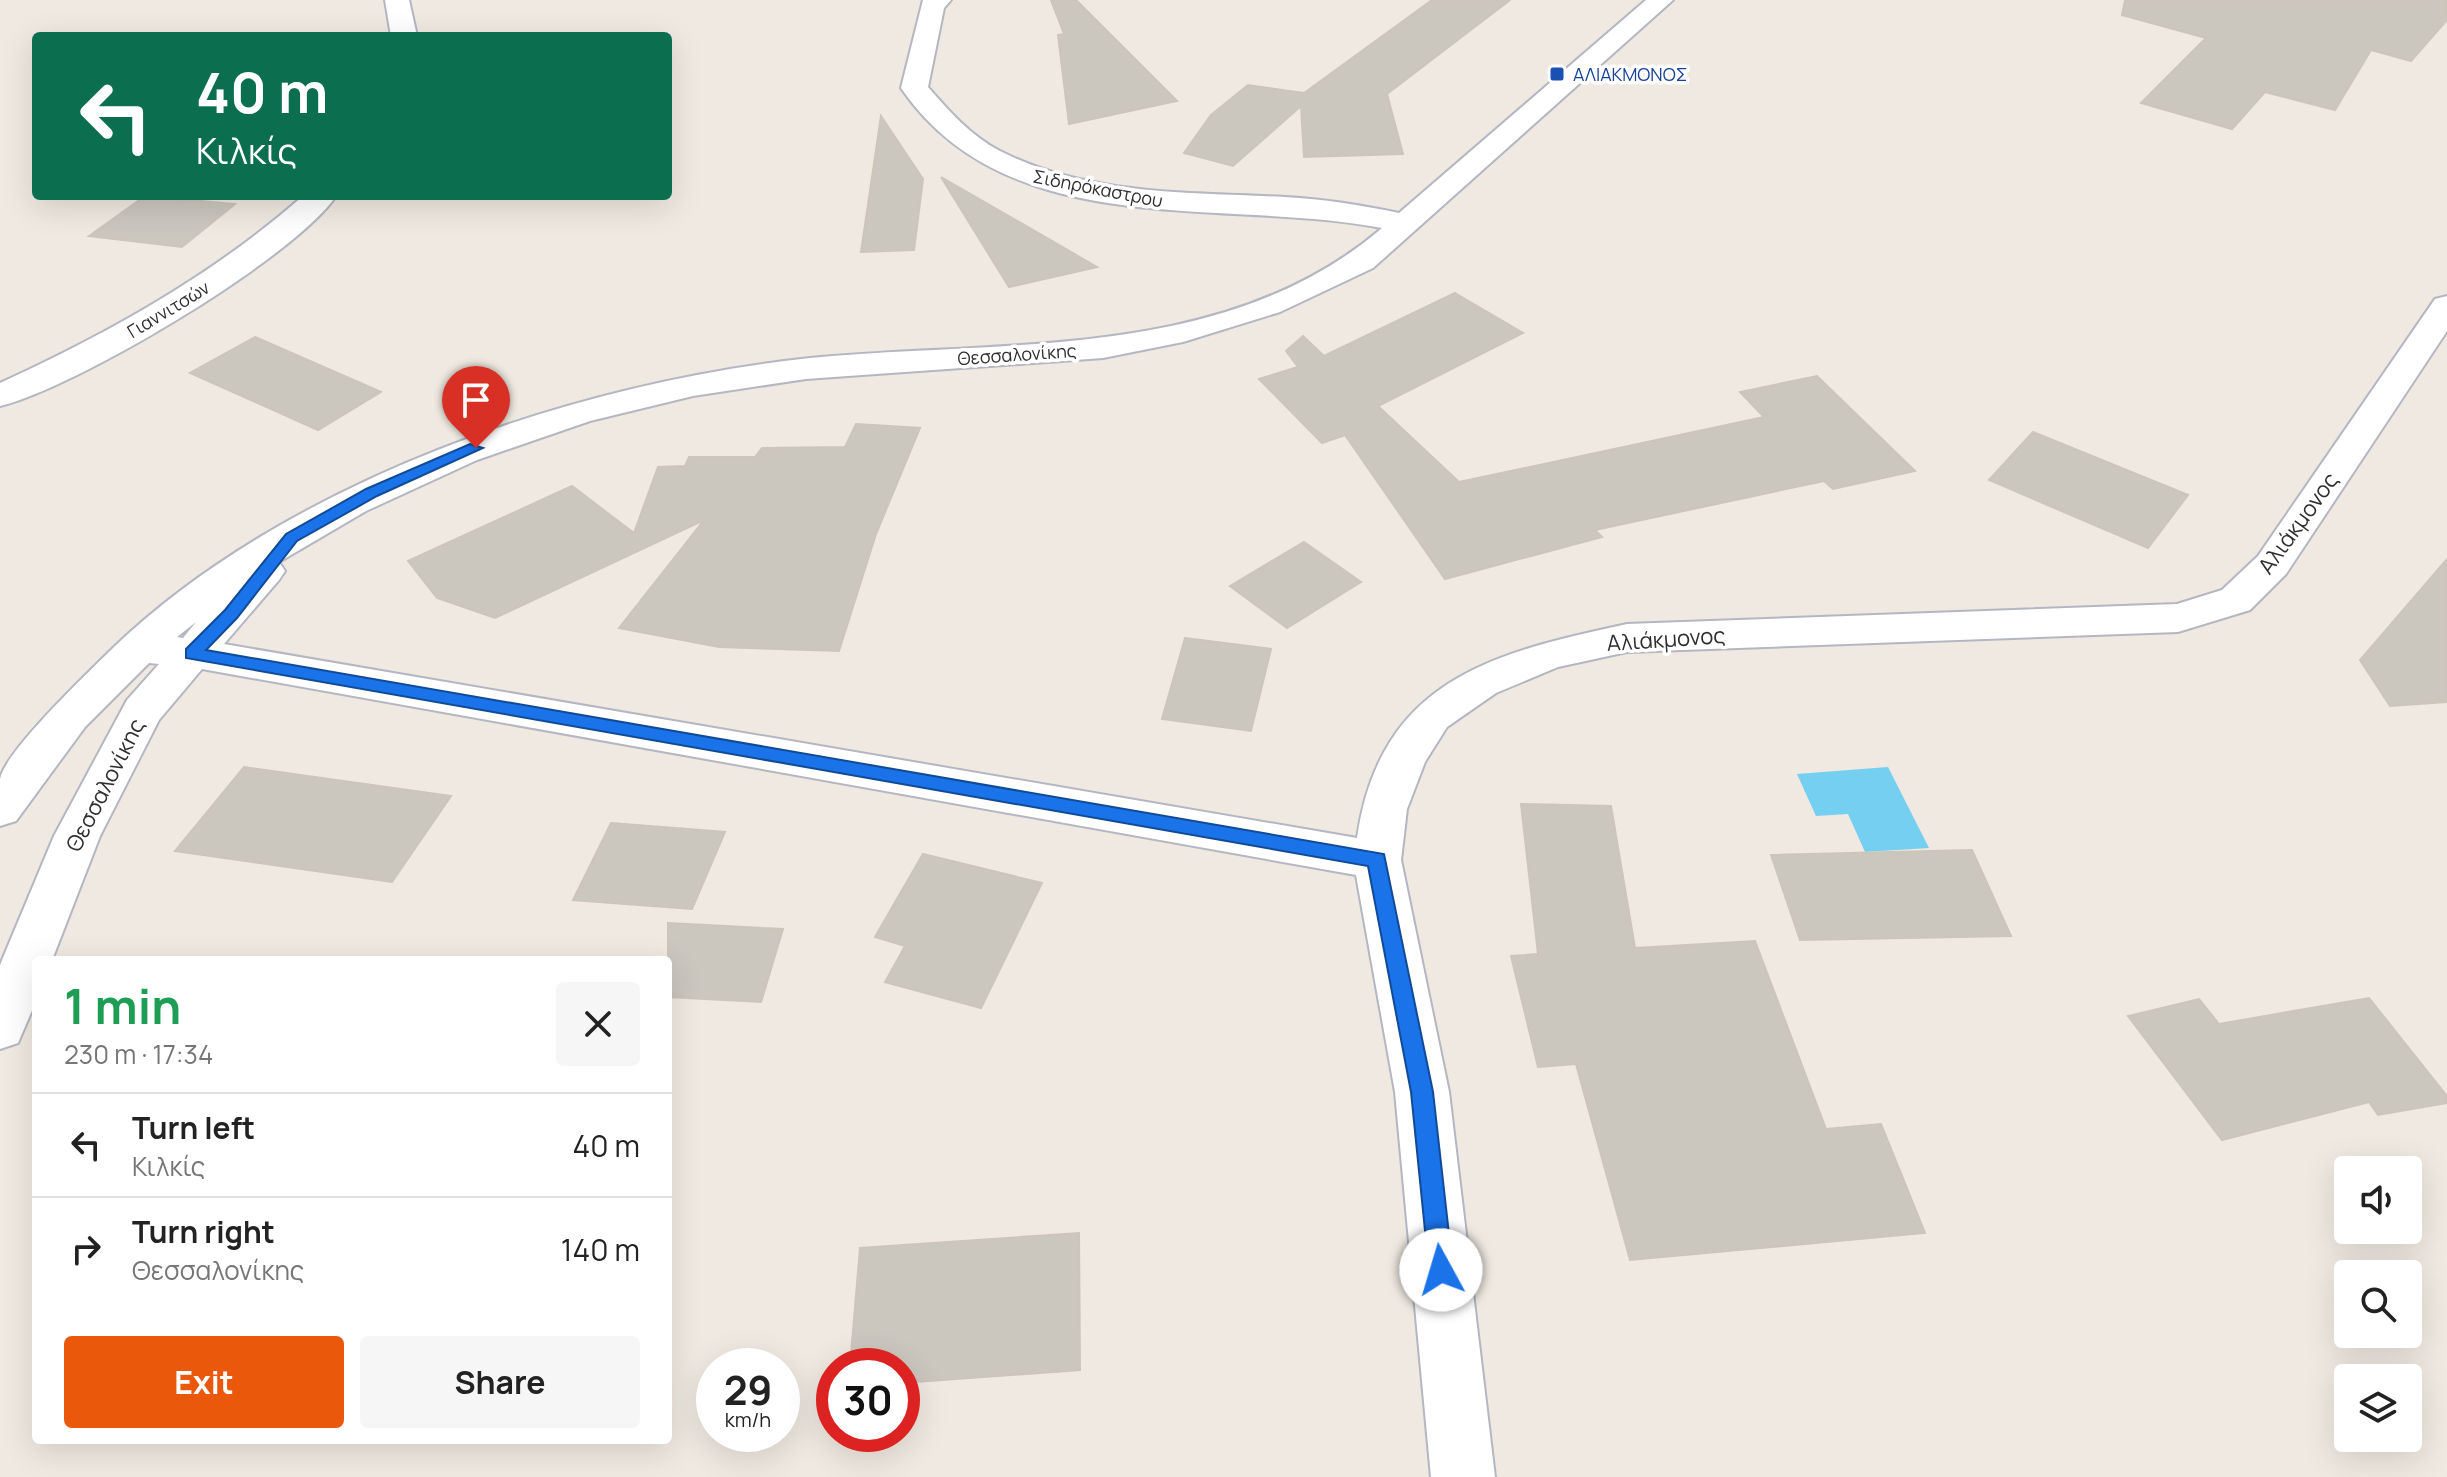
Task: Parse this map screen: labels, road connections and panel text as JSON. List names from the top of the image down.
{
  "streets": {
    "street": [
      "Σιδηρόκαστρου",
      "Γιαννιτσών",
      "Θεσσαλονίκης",
      "Αλιάκμονος"
    ]
  },
  "crossings": [
    ["Σιδηρόκαστρου", "Θεσσαλονίκης"]
  ],
  "places": {
    "transit": ["ΑΛΙΑΚΜΟΝΟΣ"]
  },
  "page": {
    "turn": ["40 m", "Κιλκίς"],
    "heading": ["1 min", "230 m · 17:34"],
    "list": [
      {
        "name": "Turn left",
        "note": "Κιλκίς",
        "value": "40 m"
      },
      {
        "name": "Turn right",
        "note": "Θεσσαλονίκης",
        "value": "140 m"
      }
    ],
    "buttons": ["Exit", "Share"],
    "speed": "29 km/h",
    "limit": "30"
  }
}
